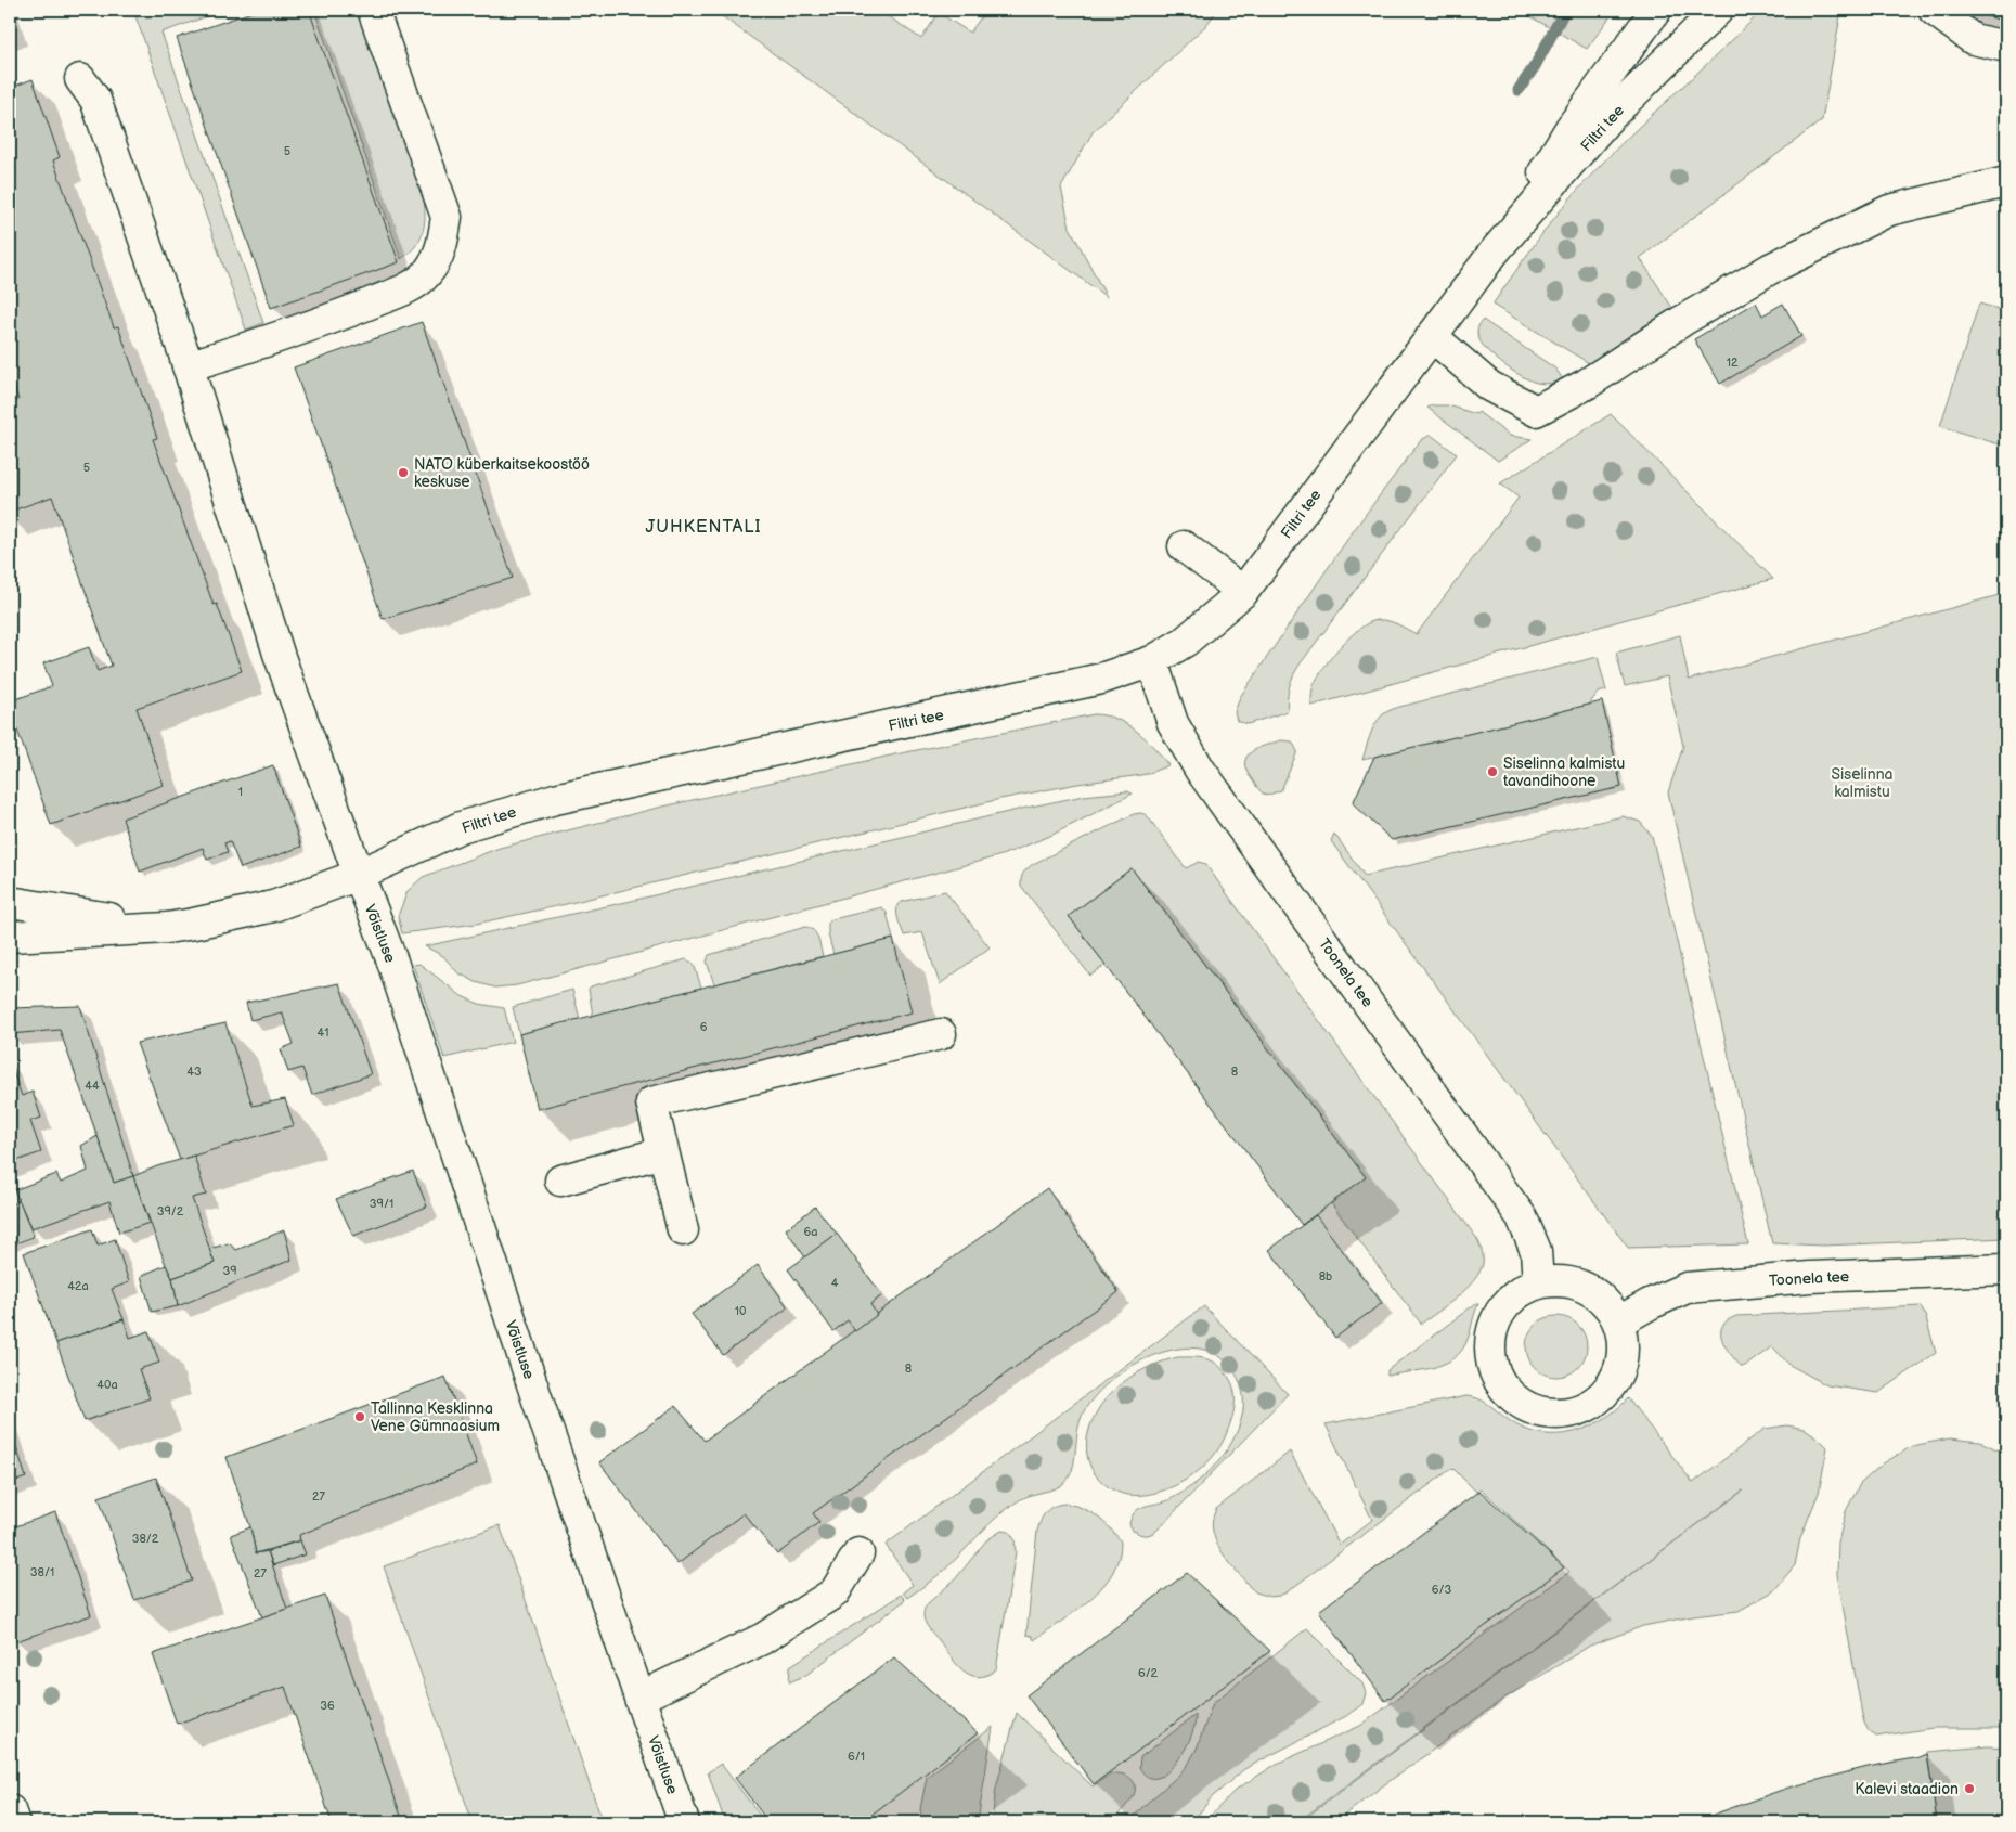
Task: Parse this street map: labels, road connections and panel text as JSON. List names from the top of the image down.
{
  "streets": {
    "street": ["Filtri tee", "Võistluse", "Toonela tee"]
  },
  "crossings": [
    ["Filtri tee", "Võistluse"],
    ["Filtri tee", "Toonela tee"]
  ],
  "districts": ["JUHKENTALI"],
  "parks": ["Siselinna kalmistu"],
  "places": [
    "NATO küberkaitsekoostöö keskuse",
    "Siselinna kalmistu tavandihoone",
    "Tallinna Kesklinna Vene Gümnaasium",
    "Kalevi staadion"
  ],
  "house_numbers": [
    "5",
    "12",
    "5",
    "1",
    "6",
    "41",
    "43",
    "8",
    "44",
    "39/1",
    "39/2",
    "6a",
    "39",
    "8b",
    "4",
    "42a",
    "10",
    "8",
    "40a",
    "27",
    "38/2",
    "38/1",
    "27",
    "6/3",
    "6/2",
    "36",
    "6/1"
  ]
}
